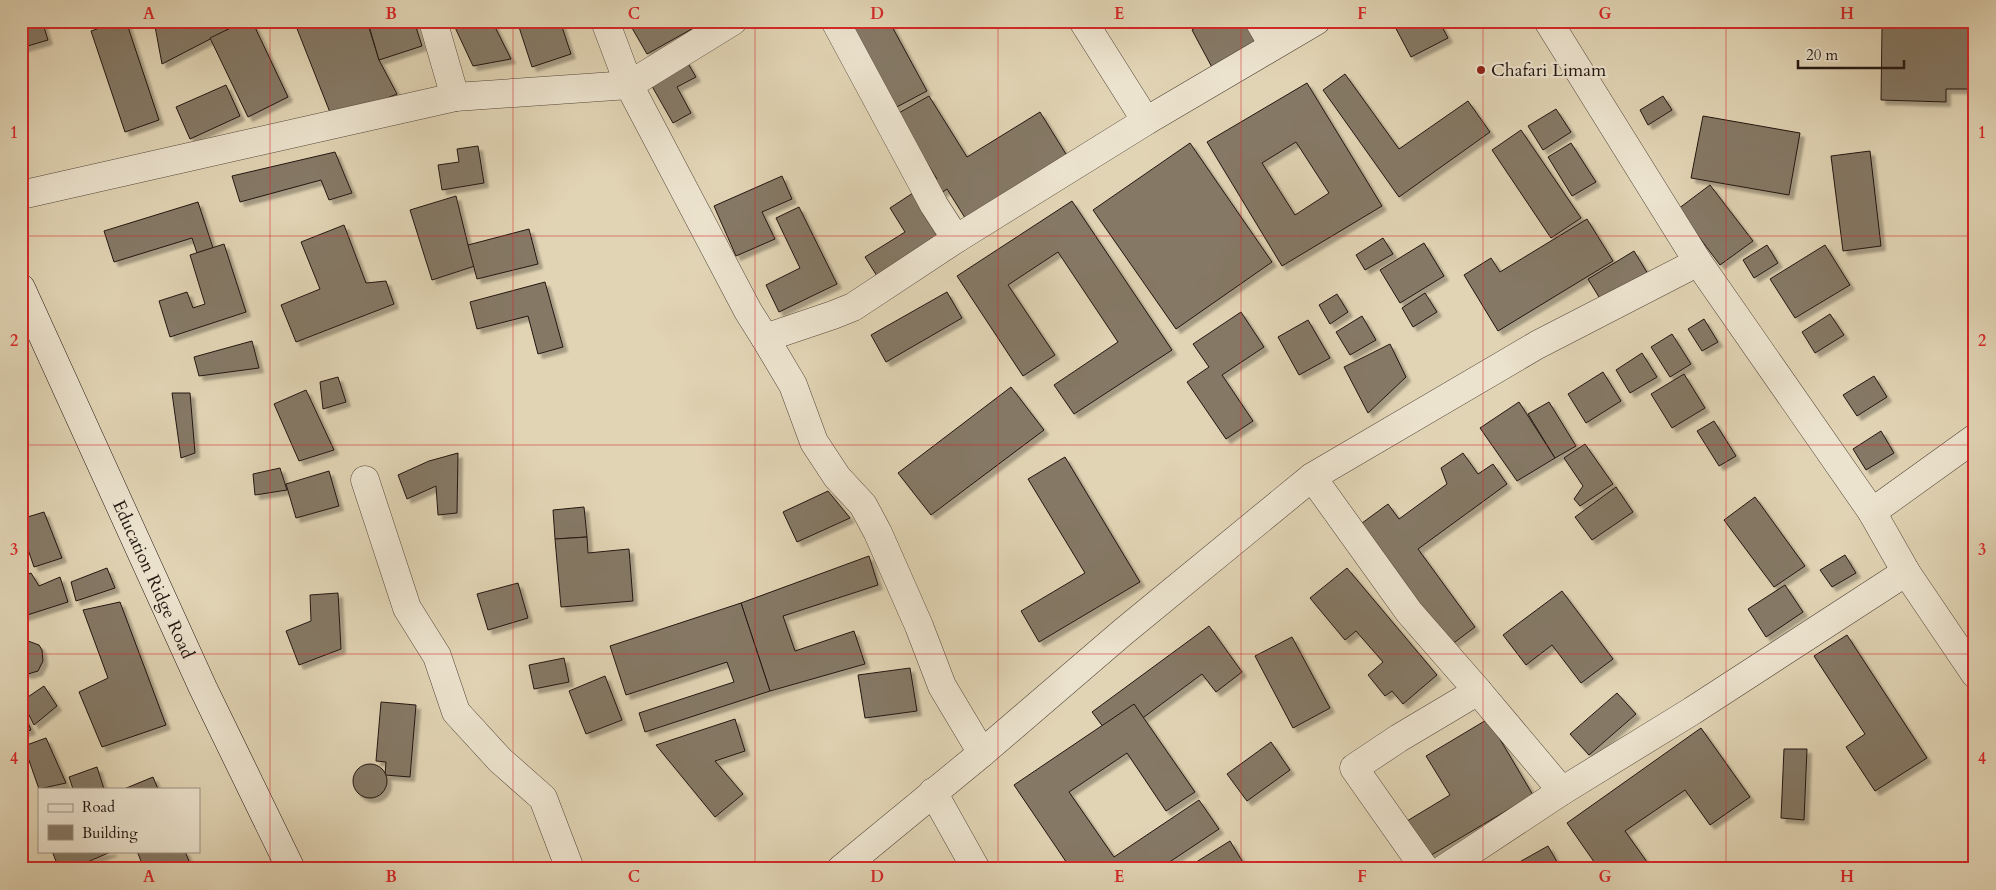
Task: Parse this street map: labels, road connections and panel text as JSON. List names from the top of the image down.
{
  "streets": {
    "street": ["Education Ridge Road"]
  },
  "places": ["Chafari Limam"],
  "legend": ["Road", "Building"],
  "scale_bar": "20 m",
  "grid": {
    "columns": [
      "A",
      "B",
      "C",
      "D",
      "E",
      "F",
      "G",
      "H"
    ],
    "rows": [
      "1",
      "2",
      "3",
      "4"
    ]
  }
}
